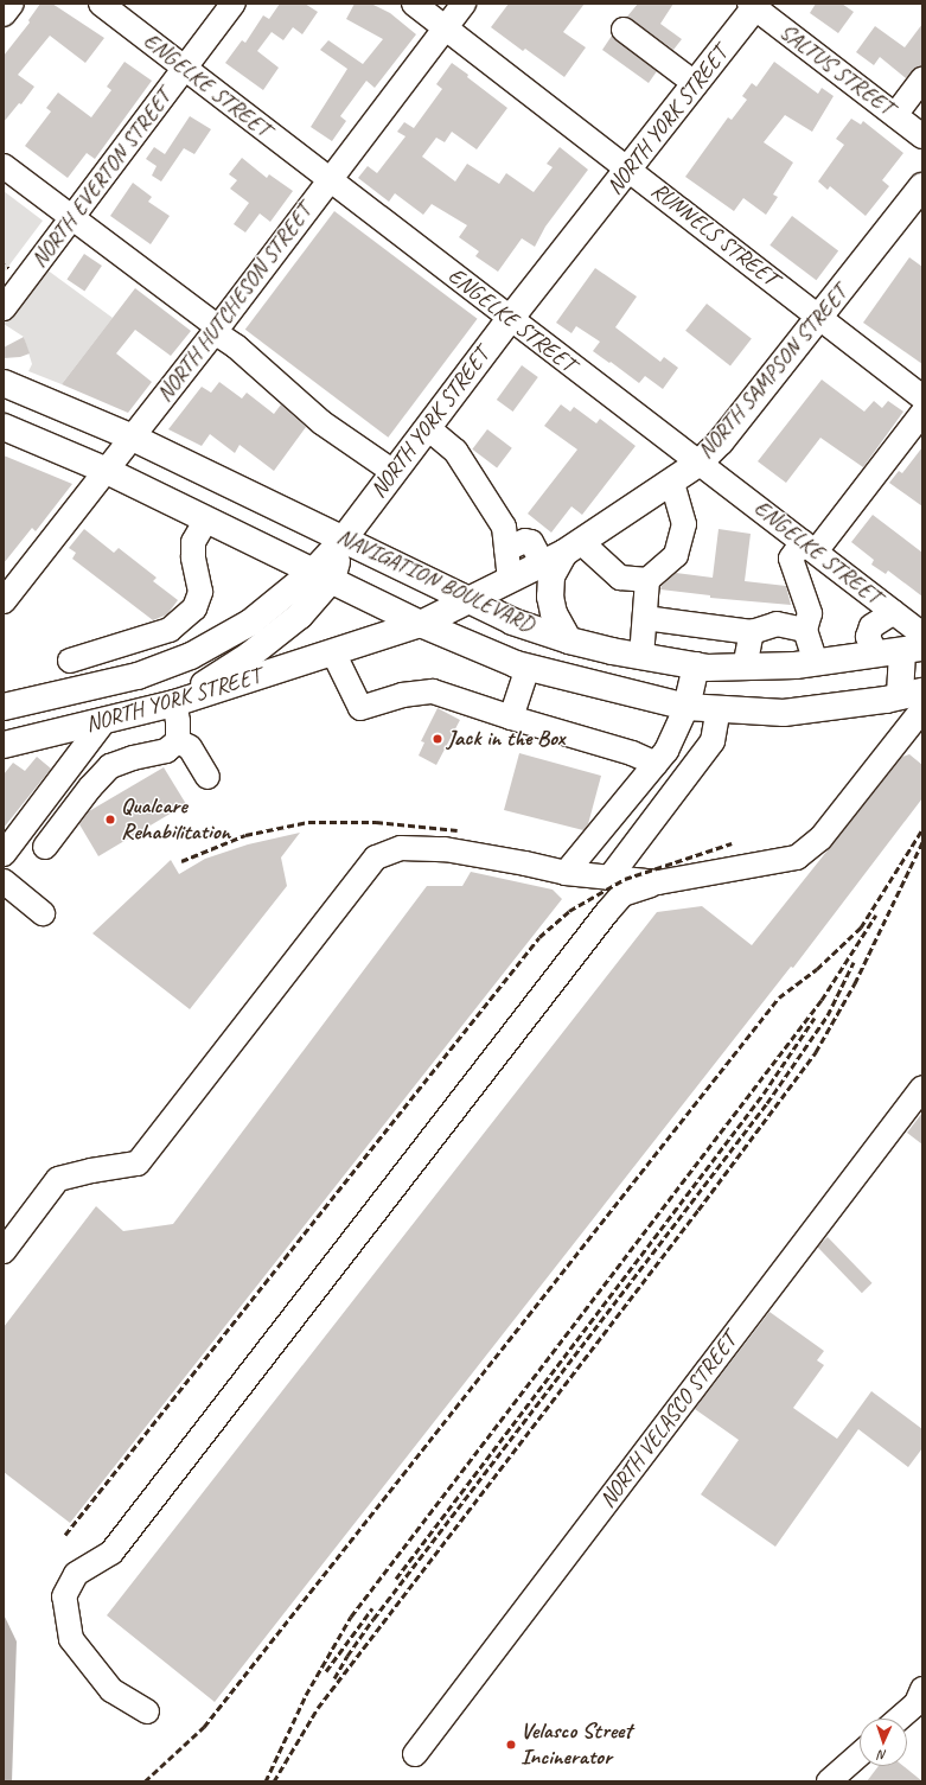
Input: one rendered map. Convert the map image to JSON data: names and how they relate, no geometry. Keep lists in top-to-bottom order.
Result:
{
  "streets": {
    "main road": ["NORTH YORK STREET", "NORTH SAMPSON STREET", "NAVIGATION BOULEVARD"],
    "street": [
      "SALTUS STREET",
      "ENGELKE STREET",
      "NORTH EVERTON STREET",
      "RUNNELS STREET",
      "NORTH HUTCHESON STREET",
      "NORTH VELASCO STREET"
    ]
  },
  "crossings": [
    ["SALTUS STREET", "NORTH YORK STREET"],
    ["ENGELKE STREET", "NORTH YORK STREET"],
    ["ENGELKE STREET", "NORTH EVERTON STREET"],
    ["ENGELKE STREET", "NORTH HUTCHESON STREET"],
    ["ENGELKE STREET", "NORTH SAMPSON STREET"],
    ["NORTH YORK STREET", "RUNNELS STREET"],
    ["NORTH YORK STREET", "NORTH SAMPSON STREET"],
    ["NORTH YORK STREET", "NAVIGATION BOULEVARD"],
    ["RUNNELS STREET", "NORTH HUTCHESON STREET"],
    ["RUNNELS STREET", "NORTH SAMPSON STREET"],
    ["NORTH HUTCHESON STREET", "NAVIGATION BOULEVARD"],
    ["NORTH SAMPSON STREET", "NAVIGATION BOULEVARD"]
  ],
  "places": ["Jack in the Box", "Qualcare Rehabilitation", "Velasco Street Incinerator"],
  "north": "bottom"
}
